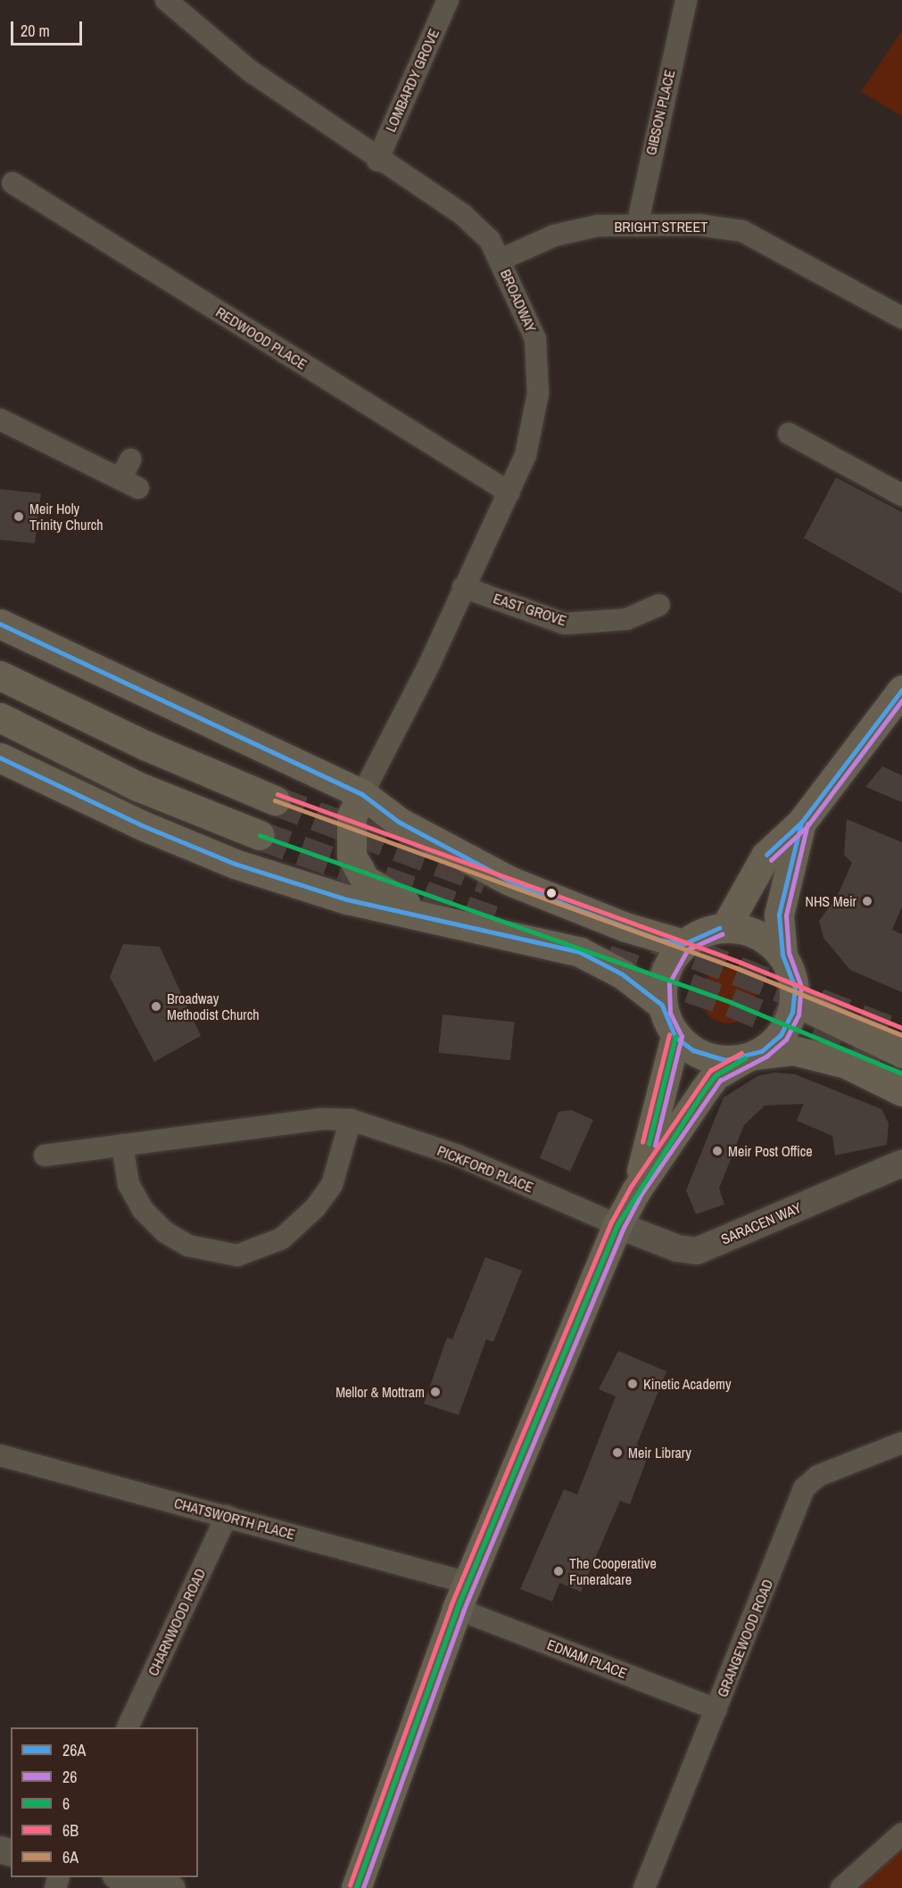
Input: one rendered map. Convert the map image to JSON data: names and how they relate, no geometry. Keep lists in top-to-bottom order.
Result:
{
  "streets": {
    "street": [
      "LOMBARDY GROVE",
      "GIBSON PLACE",
      "BRIGHT STREET",
      "BROADWAY",
      "REDWOOD PLACE",
      "EAST GROVE",
      "PICKFORD PLACE",
      "SARACEN WAY",
      "CHATSWORTH PLACE",
      "CHARNWOOD ROAD",
      "GRANGEWOOD ROAD",
      "EDNAM PLACE"
    ]
  },
  "crossings": [
    ["LOMBARDY GROVE", "BROADWAY"],
    ["GIBSON PLACE", "BRIGHT STREET"],
    ["BRIGHT STREET", "BROADWAY"],
    ["BROADWAY", "REDWOOD PLACE"],
    ["BROADWAY", "EAST GROVE"],
    ["PICKFORD PLACE", "SARACEN WAY"],
    ["CHATSWORTH PLACE", "CHARNWOOD ROAD"],
    ["CHATSWORTH PLACE", "EDNAM PLACE"],
    ["GRANGEWOOD ROAD", "EDNAM PLACE"]
  ],
  "places": [
    "Meir Holy Trinity Church",
    "NHS Meir",
    "Broadway Methodist Church",
    "Meir Post Office",
    "Kinetic Academy",
    "Mellor & Mottram",
    "Meir Library",
    "The Cooperative Funeralcare"
  ],
  "lines": [
    "transit line 26A",
    "transit line 26",
    "transit line 6B",
    "transit line 6A",
    "transit line 6"
  ],
  "legend": [
    "26A",
    "26",
    "6",
    "6B",
    "6A"
  ],
  "scale_bar": "20 m"
}
